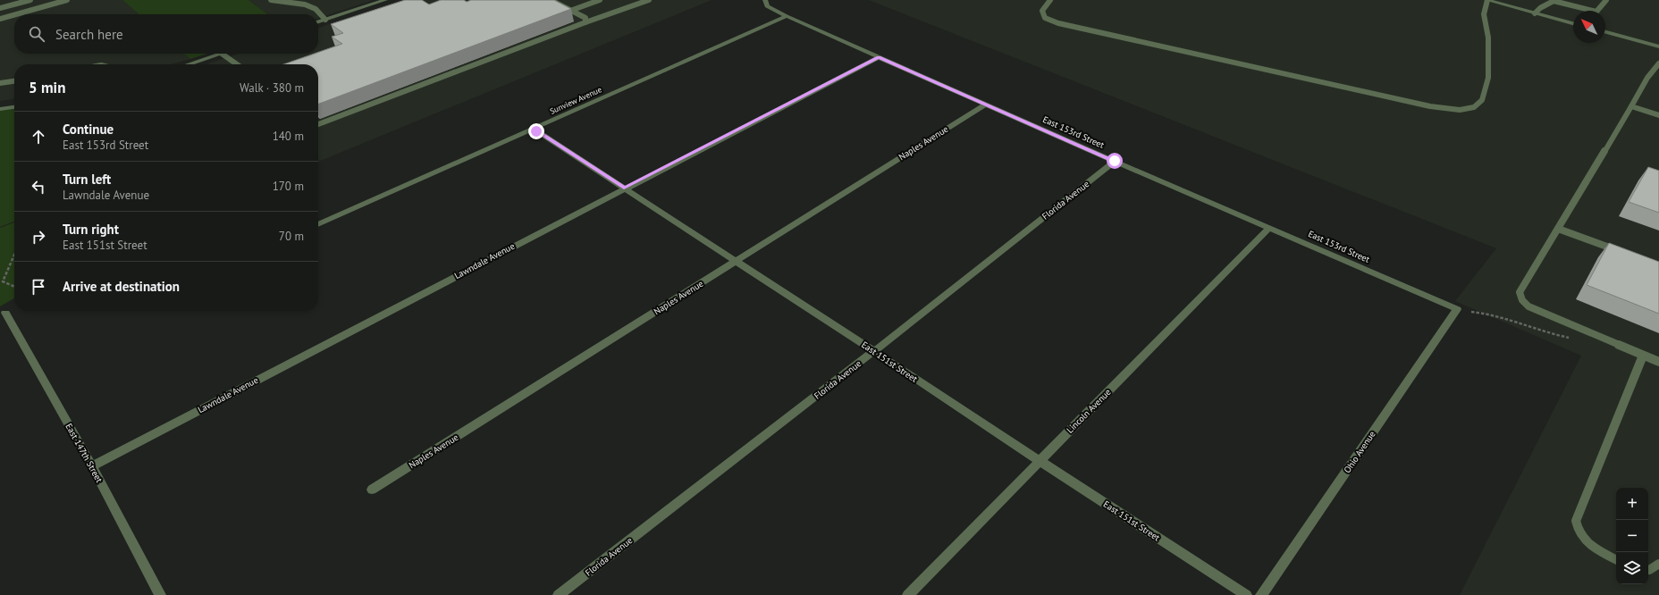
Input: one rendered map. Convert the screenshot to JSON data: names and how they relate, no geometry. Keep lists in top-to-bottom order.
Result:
{
  "streets": {
    "street": [
      "Sunview Avenue",
      "East 153rd Street",
      "Naples Avenue",
      "Florida Avenue",
      "Lawndale Avenue",
      "East 151st Street",
      "Lincoln Avenue",
      "Ohio Avenue",
      "East 147th Street"
    ]
  },
  "crossings": [
    ["Sunview Avenue", "East 153rd Street"],
    ["Sunview Avenue", "East 151st Street"],
    ["East 153rd Street", "Naples Avenue"],
    ["East 153rd Street", "Florida Avenue"],
    ["East 153rd Street", "Lawndale Avenue"],
    ["East 153rd Street", "Lincoln Avenue"],
    ["East 153rd Street", "Ohio Avenue"],
    ["Naples Avenue", "East 151st Street"],
    ["Florida Avenue", "East 151st Street"],
    ["Lawndale Avenue", "East 151st Street"],
    ["Lawndale Avenue", "East 147th Street"],
    ["East 151st Street", "Lincoln Avenue"]
  ],
  "north": "top left",
  "page": {
    "search": "Search here",
    "heading": ["5 min", "Walk · 380 m"],
    "list": [
      ["Continue", "East 153rd Street", "140 m"],
      ["Turn left", "Lawndale Avenue", "170 m"],
      ["Turn right", "East 151st Street", "70 m"],
      "Arrive at destination"
    ],
    "map_buttons": ["+", "−"]
  }
}
